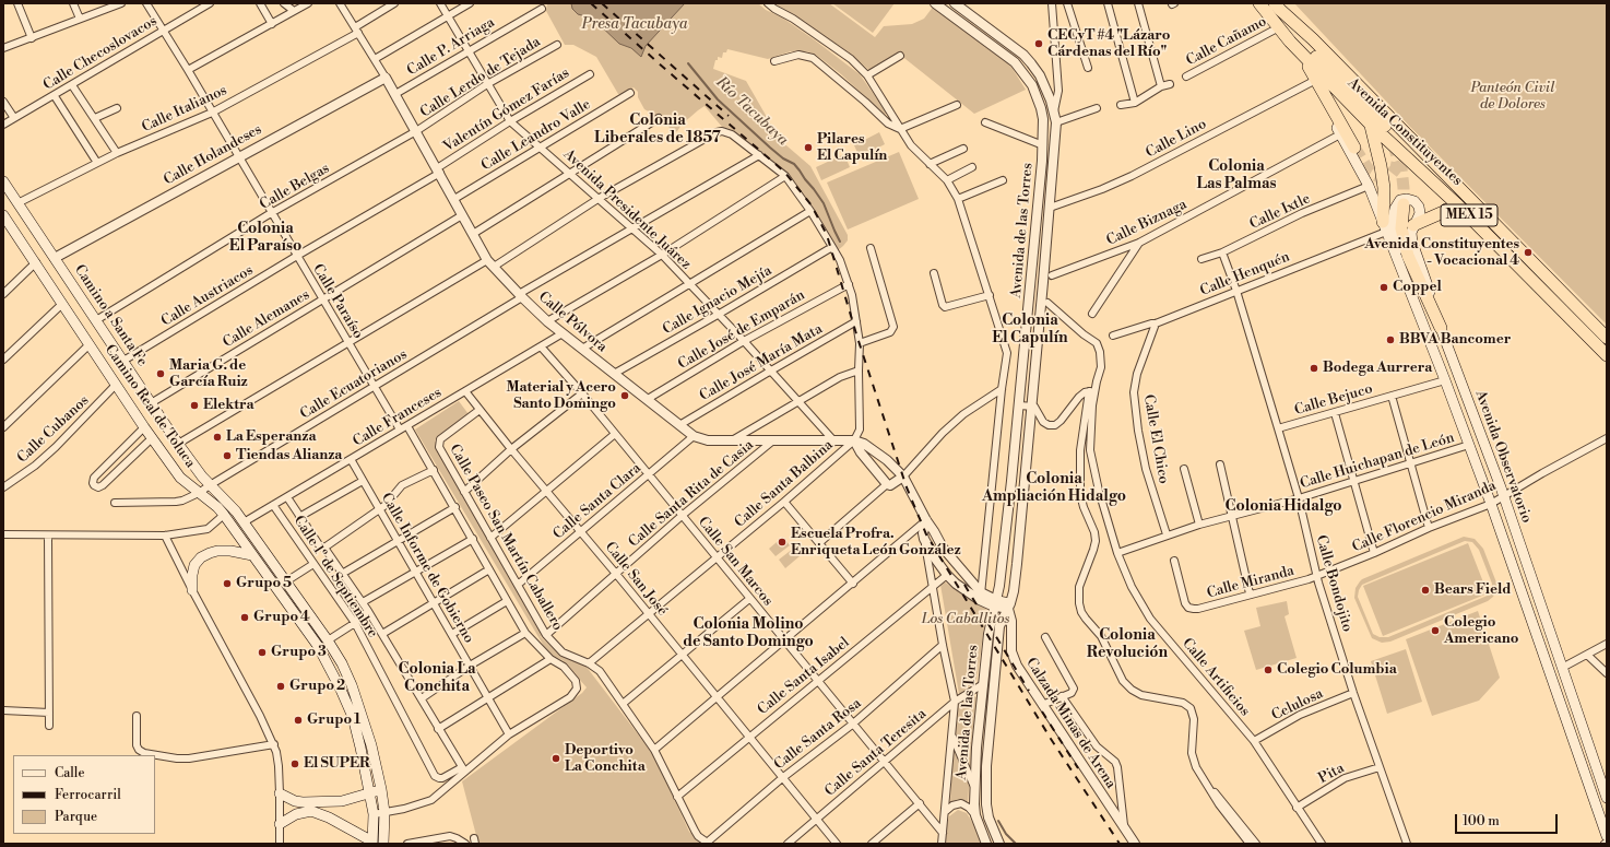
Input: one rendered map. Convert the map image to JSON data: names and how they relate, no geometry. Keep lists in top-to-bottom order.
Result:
{
  "streets": {
    "highway": ["Avenida Constituyentes", "MEX 15"],
    "main road": ["Camino a Santa Fe", "Camino Real de Toluca", "Avenida Observatorio"],
    "street": [
      "Calle Cañamo",
      "Calle P. Arriaga",
      "Calle Checoslovacos",
      "Calle Lerdo de Tejada",
      "Calle Italianos",
      "Valentín Gómez Farías",
      "Calle Leandro Valle",
      "Calle Lino",
      "Calle Holandeses",
      "Calle Belgas",
      "Avenida Presidente Juárez",
      "Calle Ixtle",
      "Calle Biznaga",
      "Avenida de las Torres",
      "Calle Henquén",
      "Calle Austriacos",
      "Calle Ignacio Mejía",
      "Calle Paraíso",
      "Calle Alemanes",
      "Calle Pólvora",
      "Calle José de Emparán",
      "Calle José María Mata",
      "Calle Ecuatorianos",
      "Calle Bejuco",
      "Calle Franceses",
      "Calle Cubanos",
      "Calle El Chico",
      "Calle Huichapan de León",
      "Calle Santa Balbina",
      "Calle Santa Rita de Casia",
      "Calle Santa Clara",
      "Calle Florencio Miranda",
      "Calle Paseo San Martín Caballero",
      "Calle San Marcos",
      "Calle Informe de Gobierno",
      "Calle 1º de Septiembre",
      "Calle San José",
      "Calle Miranda",
      "Calle Bondojito",
      "Calle Santa Isabel",
      "Calle Artificios",
      "Celulosa",
      "Calzada Minas de Arena",
      "Calle Santa Rosa",
      "Calle Santa Teresita",
      "Pita"
    ]
  },
  "crossings": [
    ["Calle Cañamo", "Avenida Constituyentes"],
    ["Calle P. Arriaga", "Avenida Presidente Juárez"],
    ["Calle P. Arriaga", "Calle Pólvora"],
    ["Calle Checoslovacos", "Calle Paraíso"],
    ["Calle Lerdo de Tejada", "Calle Belgas"],
    ["Calle Lerdo de Tejada", "Avenida Presidente Juárez"],
    ["Calle Lerdo de Tejada", "Calle Pólvora"],
    ["Calle Italianos", "Calle Paraíso"],
    ["Calle Italianos", "Camino a Santa Fe"],
    ["Calle Italianos", "Calle Pólvora"],
    ["Valentín Gómez Farías", "Avenida Presidente Juárez"],
    ["Valentín Gómez Farías", "Calle Austriacos"],
    ["Valentín Gómez Farías", "Calle Pólvora"],
    ["Calle Leandro Valle", "Avenida Presidente Juárez"],
    ["Calle Leandro Valle", "Calle Pólvora"],
    ["Calle Lino", "Avenida de las Torres"],
    ["Calle Lino", "Avenida Observatorio"],
    ["Calle Holandeses", "Calle Paraíso"],
    ["Calle Holandeses", "Camino a Santa Fe"],
    ["Calle Holandeses", "Calle Pólvora"],
    ["Calle Belgas", "Calle Paraíso"],
    ["Calle Belgas", "Camino a Santa Fe"],
    ["Calle Belgas", "Calle Pólvora"],
    ["Avenida Presidente Juárez", "Calle Ignacio Mejía"],
    ["Avenida Presidente Juárez", "Calle Pólvora"],
    ["Avenida Presidente Juárez", "Calle José de Emparán"],
    ["Avenida Presidente Juárez", "Calle José María Mata"],
    ["Avenida Presidente Juárez", "Calle Ecuatorianos"],
    ["Calle Ixtle", "Avenida Observatorio"],
    ["Calle Ixtle", "Calle Bondojito"],
    ["Calle Biznaga", "Avenida Observatorio"],
    ["Avenida de las Torres", "Calzada Minas de Arena"],
    ["Avenida de las Torres", "Calle Santa Teresita"],
    ["Calle Henquén", "Calle El Chico"],
    ["Calle Henquén", "Avenida Observatorio"],
    ["Calle Henquén", "Calle Bondojito"],
    ["Calle Austriacos", "Calle Paraíso"],
    ["Calle Austriacos", "Camino a Santa Fe"],
    ["Calle Austriacos", "Calle Pólvora"],
    ["Calle Ignacio Mejía", "Calle Pólvora"],
    ["Calle Paraíso", "Calle Alemanes"],
    ["Calle Paraíso", "Calle Ecuatorianos"],
    ["Calle Paraíso", "Calle Franceses"],
    ["Camino a Santa Fe", "Calle Alemanes"],
    ["Camino a Santa Fe", "Calle Ecuatorianos"],
    ["Calle Alemanes", "Calle Pólvora"],
    ["Calle Pólvora", "Calle José de Emparán"],
    ["Calle Pólvora", "Calle José María Mata"],
    ["Calle Pólvora", "Calle Ecuatorianos"],
    ["Calle Pólvora", "Calle Franceses"],
    ["Calle Pólvora", "Calle Santa Balbina"],
    ["Calle Pólvora", "Calle Santa Rita de Casia"],
    ["Calle Pólvora", "Calle Santa Clara"],
    ["Calle Ecuatorianos", "Camino Real de Toluca"],
    ["Calle Bejuco", "Avenida Observatorio"],
    ["Calle Bejuco", "Calle Bondojito"],
    ["Camino Real de Toluca", "Calle Cubanos"],
    ["Calle Franceses", "Calle San Marcos"],
    ["Calle Franceses", "Calle Informe de Gobierno"],
    ["Calle Franceses", "Calle 1º de Septiembre"],
    ["Calle Franceses", "Calle San José"],
    ["Calle El Chico", "Calle Huichapan de León"],
    ["Avenida Observatorio", "Calle Huichapan de León"],
    ["Avenida Observatorio", "Calle Florencio Miranda"],
    ["Calle Huichapan de León", "Calle Bondojito"],
    ["Calle Huichapan de León", "Calle Artificios"],
    ["Calle Santa Balbina", "Calle Paseo San Martín Caballero"],
    ["Calle Santa Balbina", "Calle San Marcos"],
    ["Calle Santa Balbina", "Calle San José"],
    ["Calle Santa Rita de Casia", "Calle Paseo San Martín Caballero"],
    ["Calle Santa Rita de Casia", "Calle San Marcos"],
    ["Calle Santa Rita de Casia", "Calle San José"],
    ["Calle Santa Clara", "Calle Paseo San Martín Caballero"],
    ["Calle Santa Clara", "Calle San Marcos"],
    ["Calle Santa Clara", "Calle San José"],
    ["Calle Florencio Miranda", "Calle Miranda"],
    ["Calle Florencio Miranda", "Calle Bondojito"],
    ["Calle Paseo San Martín Caballero", "Calle San José"],
    ["Calle Paseo San Martín Caballero", "Calle Santa Isabel"],
    ["Calle Paseo San Martín Caballero", "Calle Santa Rosa"],
    ["Calle San Marcos", "Calle Santa Isabel"],
    ["Calle San Marcos", "Calle Santa Rosa"],
    ["Calle San Marcos", "Calle Santa Teresita"],
    ["Calle San José", "Calle Santa Isabel"],
    ["Calle San José", "Calle Santa Rosa"],
    ["Calle San José", "Calle Santa Teresita"],
    ["Calle Miranda", "Calle Bondojito"],
    ["Calle Bondojito", "Celulosa"],
    ["Calle Bondojito", "Pita"],
    ["Calle Artificios", "Celulosa"],
    ["Calle Artificios", "Pita"]
  ],
  "districts": [
    "Colonia Liberales de 1857",
    "Colonia Las Palmas",
    "Colonia El Paraíso",
    "Colonia El Capulín",
    "Colonia Ampliación Hidalgo",
    "Colonia Hidalgo",
    "Colonia Molino de Santo Domingo",
    "Colonia Revolución",
    "Colonia La Conchita"
  ],
  "water": ["Presa Tacubaya", "Río Tacubaya"],
  "parks": ["Panteón Civil de Dolores", "Los Caballitos"],
  "places": [
    "CECyT #4 \"Lázaro Cárdenas del Río\"",
    "Pilares El Capulín",
    "Avenida Constituyentes - Vocacional 4",
    "Coppel",
    "BBVA Bancomer",
    "Bodega Aurrera",
    "Maria G. de García Ruiz",
    "Material y Acero Santo Domingo",
    "Elektra",
    "La Esperanza",
    "Tiendas Alianza",
    "Escuela Profra. Enriqueta León González",
    "Grupo 5",
    "Bears Field",
    "Grupo 4",
    "Colegio Americano",
    "Grupo 3",
    "Colegio Columbia",
    "Grupo 2",
    "Grupo 1",
    "Deportivo La Conchita",
    "El SUPER"
  ],
  "legend": ["Calle", "Ferrocarril", "Parque"],
  "scale_bar": "100 m"
}
